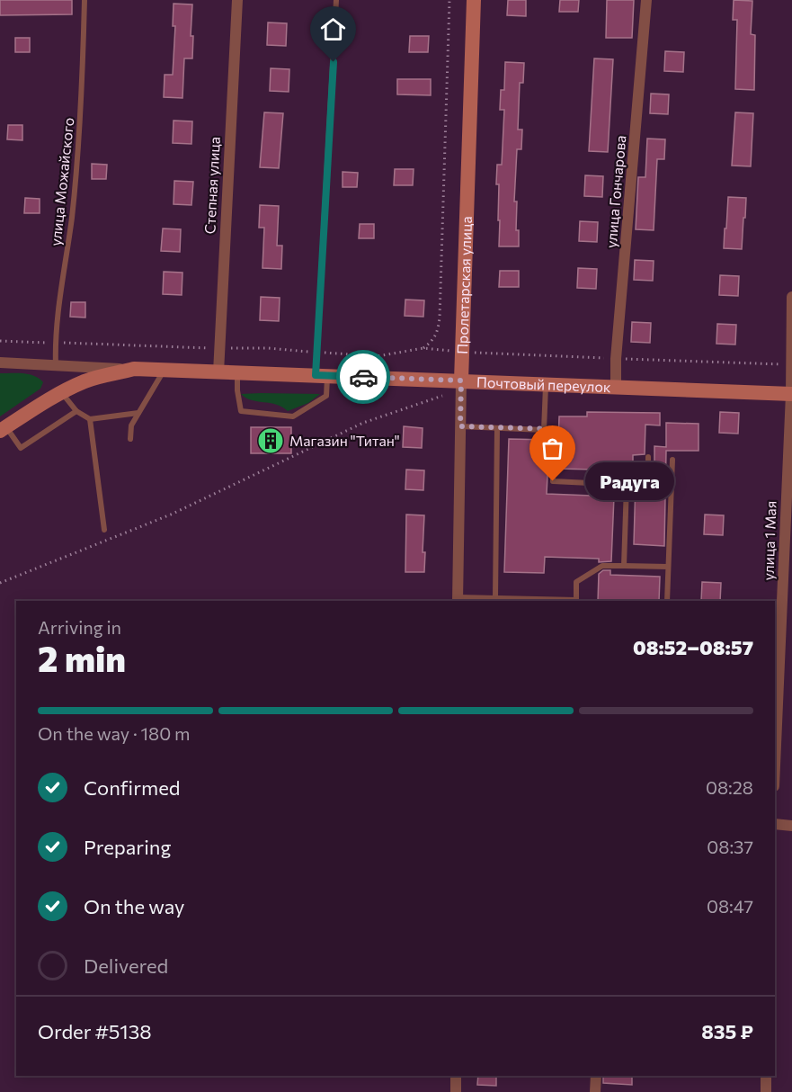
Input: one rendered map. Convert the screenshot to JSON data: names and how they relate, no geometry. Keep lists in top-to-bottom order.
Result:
{
  "streets": {
    "main road": ["Пролетарская улица", "Почтовый переулок"],
    "street": ["Степная улица", "улица Гончарова", "улица 1 Мая"],
    "lane": ["улица Можайского"]
  },
  "crossings": [
    ["Степная улица", "Почтовый переулок"],
    ["улица Гончарова", "Почтовый переулок"],
    ["Пролетарская улица", "Почтовый переулок"],
    ["Почтовый переулок", "улица 1 Мая"]
  ],
  "places": {
    "building": ["Магазин \"Титан\""],
    "other": ["Радуга"]
  },
  "page": {
    "bubble": "Радуга",
    "heading": ["2 min", "Arriving in", "08:52–08:57"],
    "panel": ["Order #5138", "835 ₽"],
    "bar": "On the way · 180 m",
    "list": [
      ["Confirmed", "08:28"],
      ["Preparing", "08:37"],
      ["On the way", "08:47"],
      "Delivered"
    ]
  }
}
